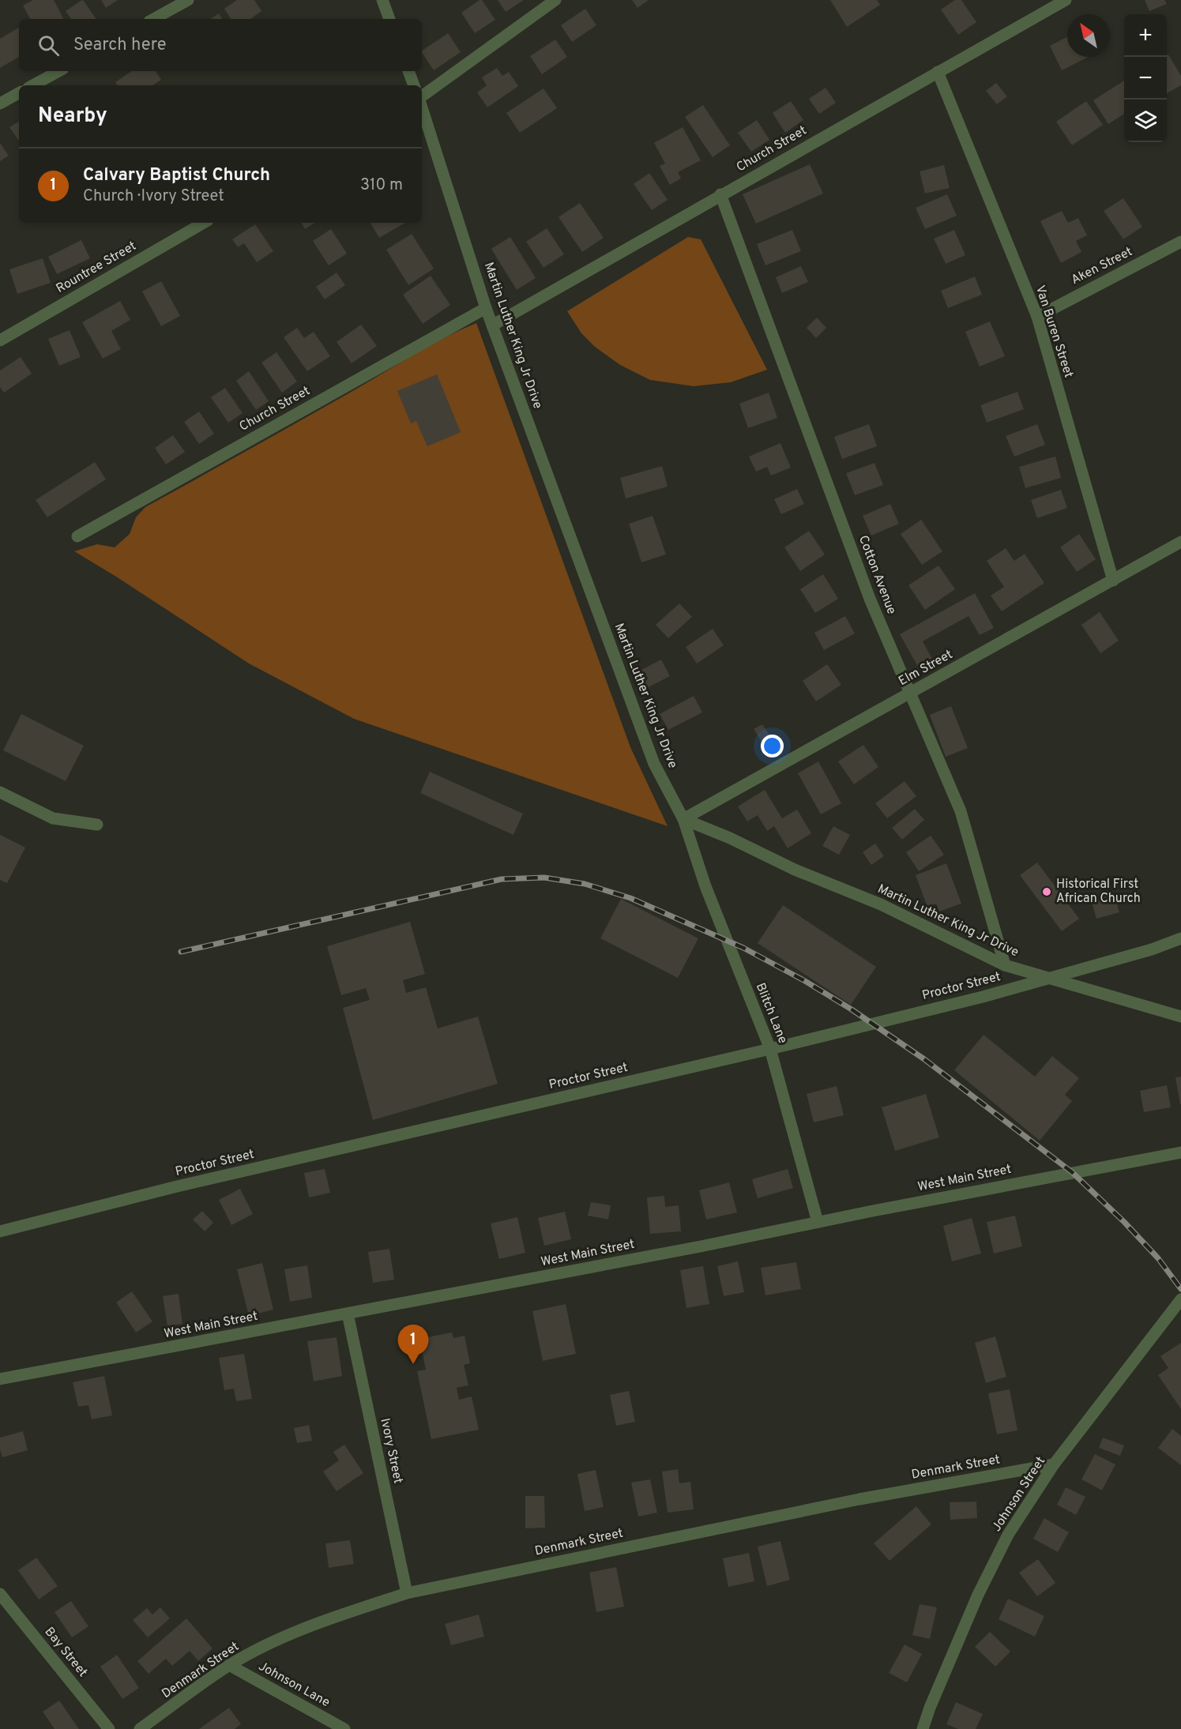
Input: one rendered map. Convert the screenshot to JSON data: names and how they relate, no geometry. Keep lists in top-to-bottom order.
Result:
{
  "streets": {
    "street": [
      "Church Street",
      "Aken Street",
      "Rountree Street",
      "Van Buren Street",
      "Martin Luther King Jr Drive",
      "Cotton Avenue",
      "Elm Street",
      "Proctor Street",
      "Blitch Lane",
      "West Main Street",
      "Ivory Street",
      "Denmark Street",
      "Johnson Street",
      "Bay Street",
      "Johnson Lane"
    ]
  },
  "crossings": [
    ["Church Street", "Van Buren Street"],
    ["Church Street", "Martin Luther King Jr Drive"],
    ["Church Street", "Cotton Avenue"],
    ["Aken Street", "Van Buren Street"],
    ["Van Buren Street", "Elm Street"],
    ["Martin Luther King Jr Drive", "Cotton Avenue"],
    ["Martin Luther King Jr Drive", "Elm Street"],
    ["Martin Luther King Jr Drive", "Proctor Street"],
    ["Martin Luther King Jr Drive", "Blitch Lane"],
    ["Cotton Avenue", "Elm Street"],
    ["Elm Street", "Blitch Lane"],
    ["Proctor Street", "Blitch Lane"],
    ["Blitch Lane", "West Main Street"],
    ["West Main Street", "Ivory Street"],
    ["Ivory Street", "Denmark Street"],
    ["Denmark Street", "Johnson Street"],
    ["Denmark Street", "Johnson Lane"]
  ],
  "places": ["Historical First African Church"],
  "north": "top left",
  "page": {
    "map_buttons": ["+", "−"],
    "search": "Search here",
    "heading": "Nearby",
    "list": [
      {
        "mark": "1",
        "name": "Calvary Baptist Church",
        "note": "Church · Ivory Street",
        "value": "310 m"
      }
    ],
    "pins": "1"
  }
}
